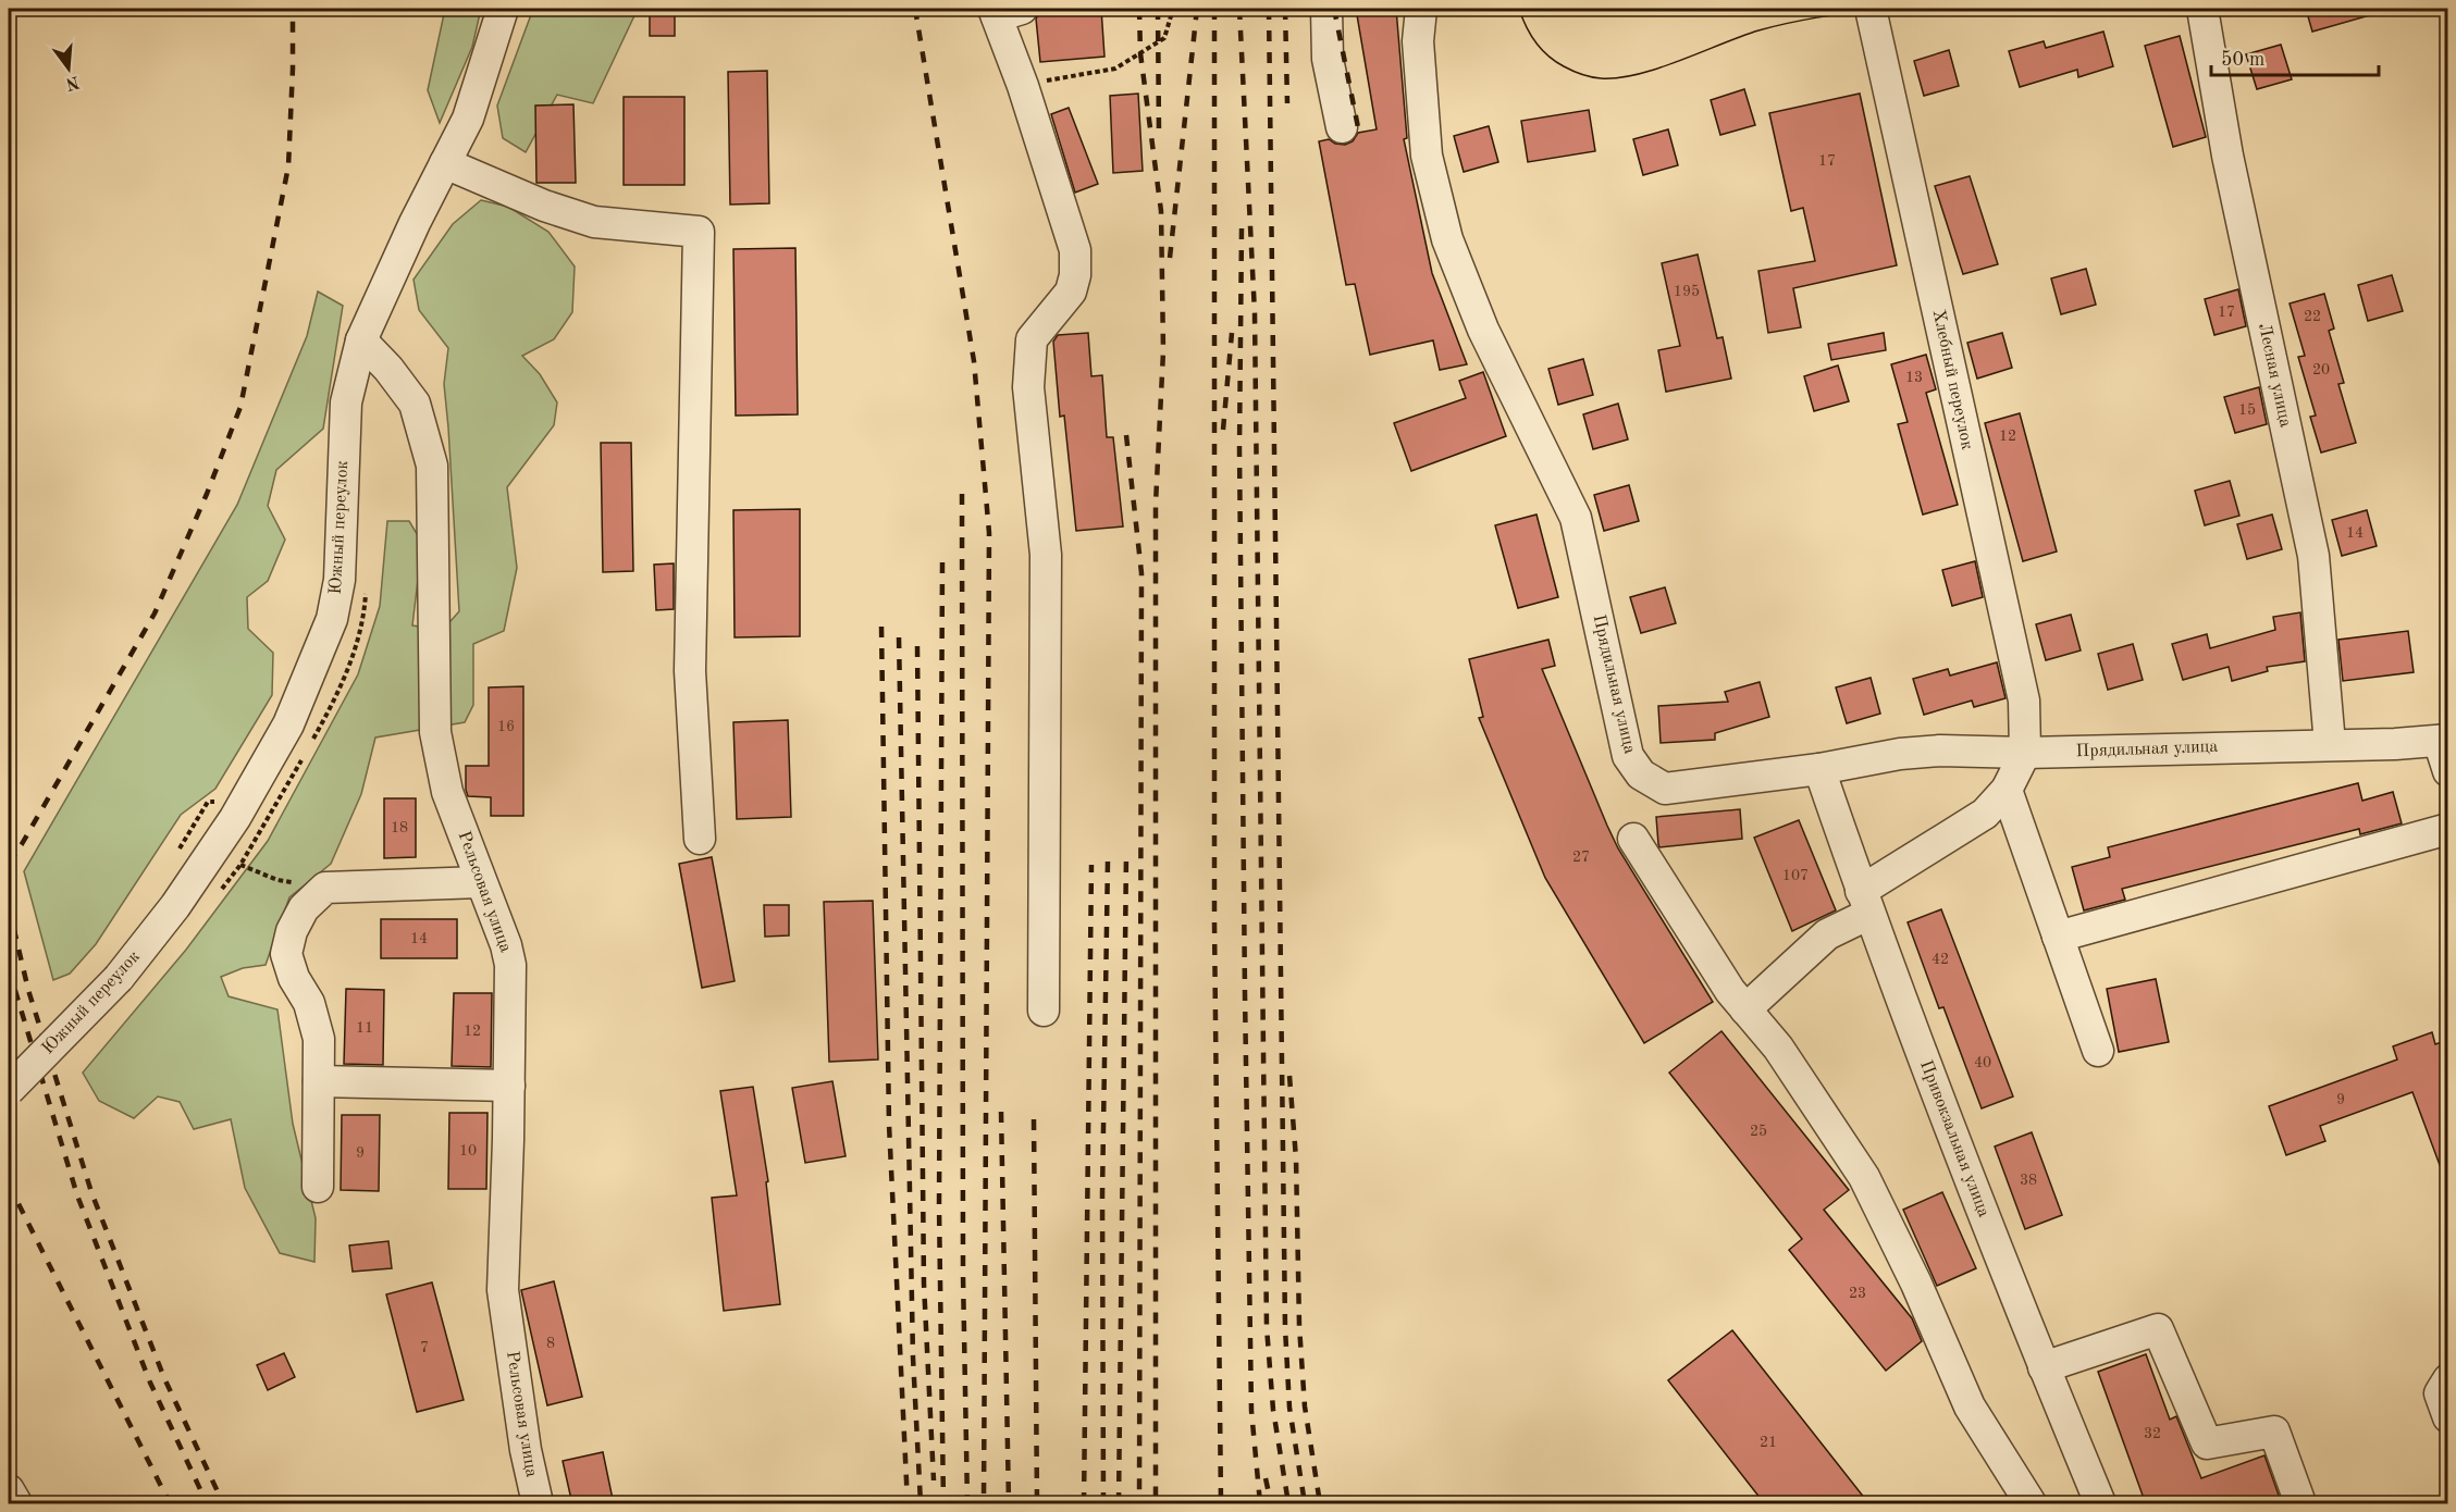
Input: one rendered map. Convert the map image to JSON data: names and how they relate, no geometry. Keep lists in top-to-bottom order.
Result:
{
  "streets": {
    "street": [
      "Лесная улица",
      "Хлебный переулок",
      "Южный переулок",
      "Прядильная улица",
      "Рельсовая улица",
      "Привокзальная улица"
    ]
  },
  "crossings": [
    ["Лесная улица", "Прядильная улица"],
    ["Хлебный переулок", "Прядильная улица"],
    ["Южный переулок", "Рельсовая улица"],
    ["Прядильная улица", "Привокзальная улица"]
  ],
  "house_numbers": [
    "17",
    "195",
    "17",
    "22",
    "20",
    "13",
    "15",
    "12",
    "14",
    "16",
    "18",
    "27",
    "107",
    "14",
    "42",
    "11",
    "12",
    "40",
    "9",
    "25",
    "10",
    "9",
    "38",
    "23",
    "8",
    "7",
    "32",
    "21"
  ],
  "scale_bar": "50 m",
  "north": "bottom"
}
